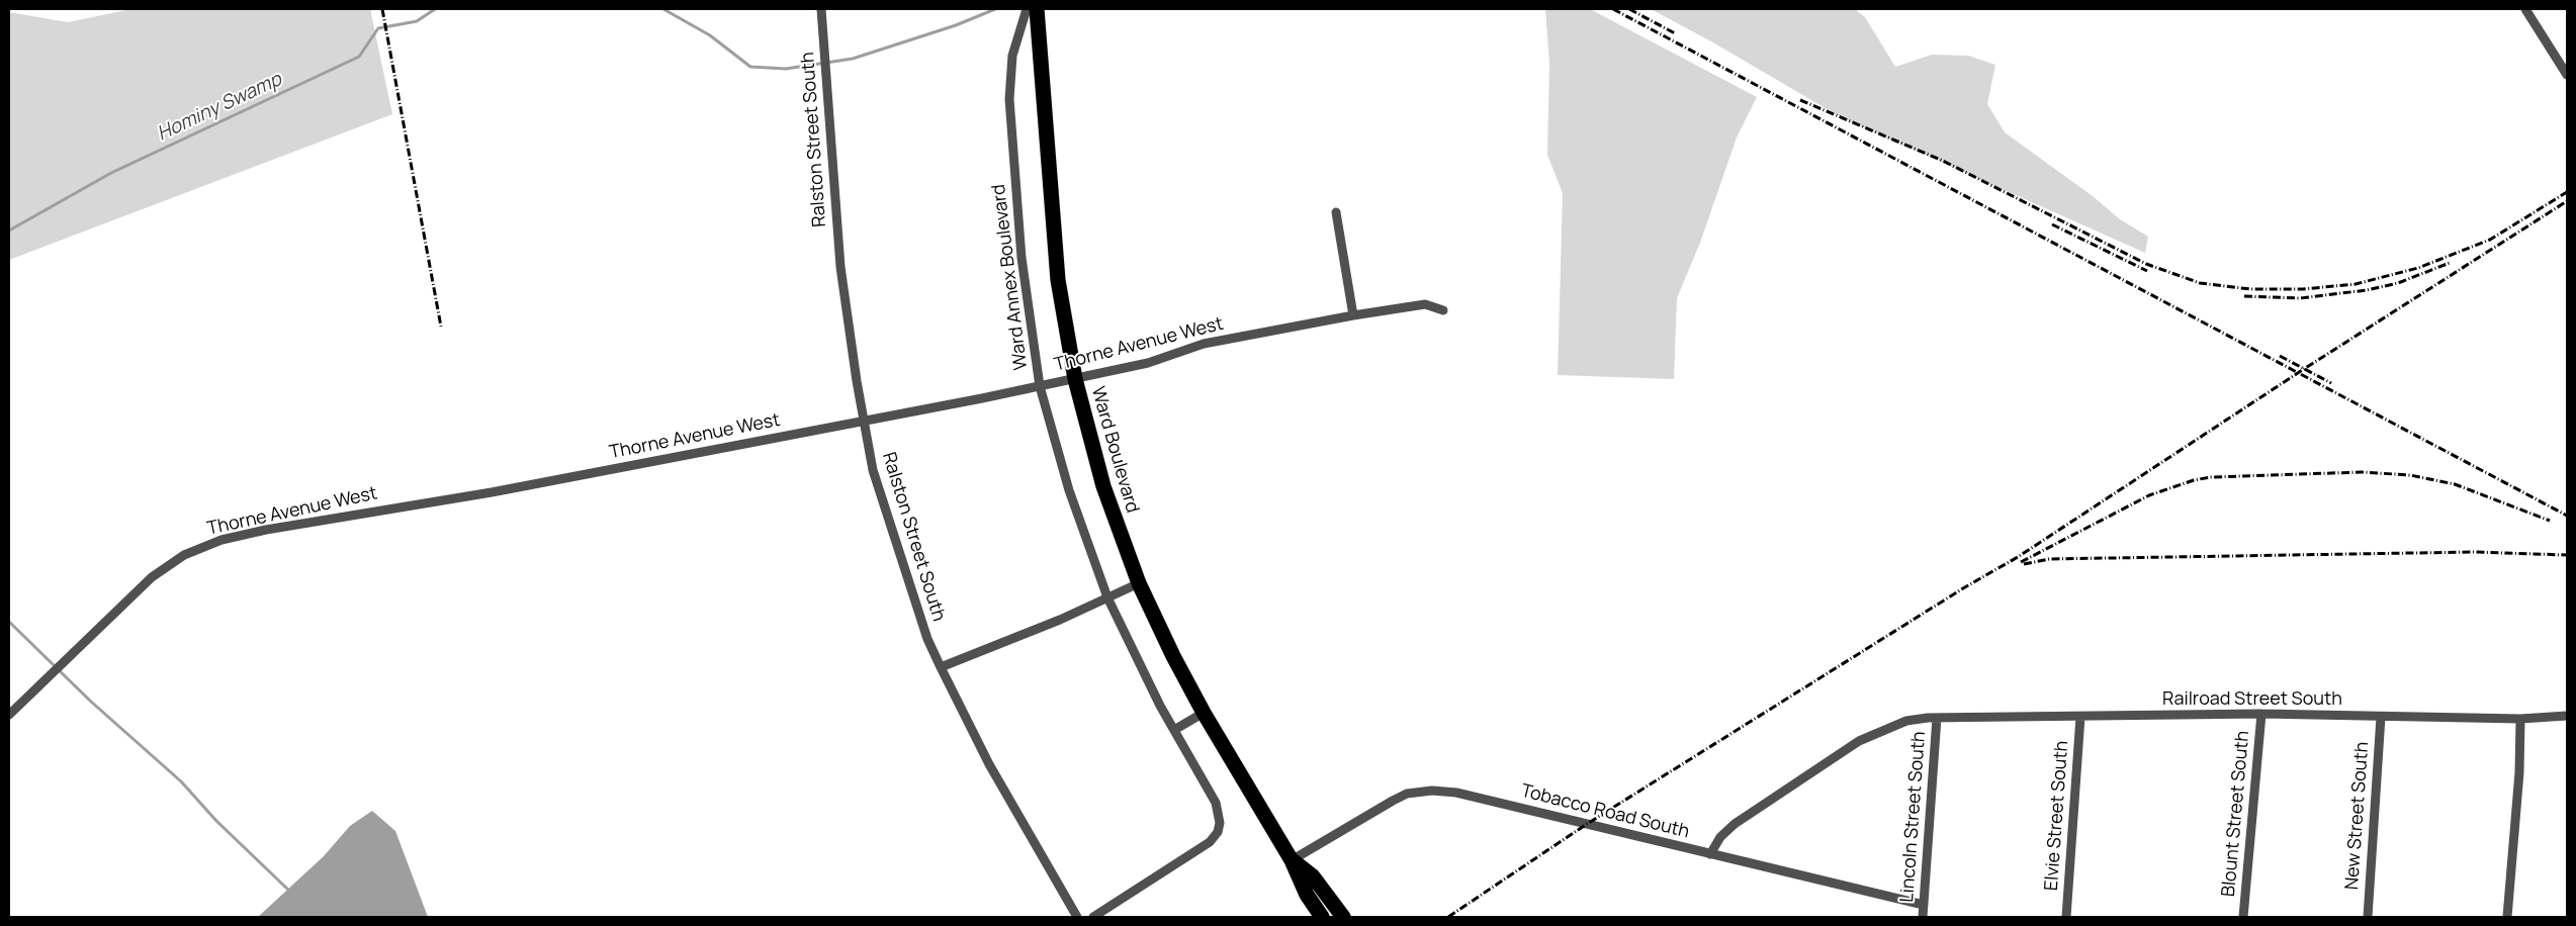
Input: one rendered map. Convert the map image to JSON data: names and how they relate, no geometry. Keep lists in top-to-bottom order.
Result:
{
  "streets": {
    "highway": ["Ward Boulevard"],
    "street": [
      "Ralston Street South",
      "Ward Annex Boulevard",
      "Thorne Avenue West",
      "Railroad Street South",
      "Tobacco Road South",
      "Blount Street South",
      "Elvie Street South",
      "New Street South",
      "Lincoln Street South"
    ]
  },
  "crossings": [
    ["Ralston Street South", "Thorne Avenue West"],
    ["Ward Annex Boulevard", "Thorne Avenue West"],
    ["Thorne Avenue West", "Ward Boulevard"],
    ["Ward Boulevard", "Tobacco Road South"],
    ["Railroad Street South", "Tobacco Road South"],
    ["Railroad Street South", "Blount Street South"],
    ["Railroad Street South", "Elvie Street South"],
    ["Railroad Street South", "New Street South"],
    ["Railroad Street South", "Lincoln Street South"],
    ["Tobacco Road South", "Lincoln Street South"]
  ],
  "water": ["Hominy Swamp"]
}
